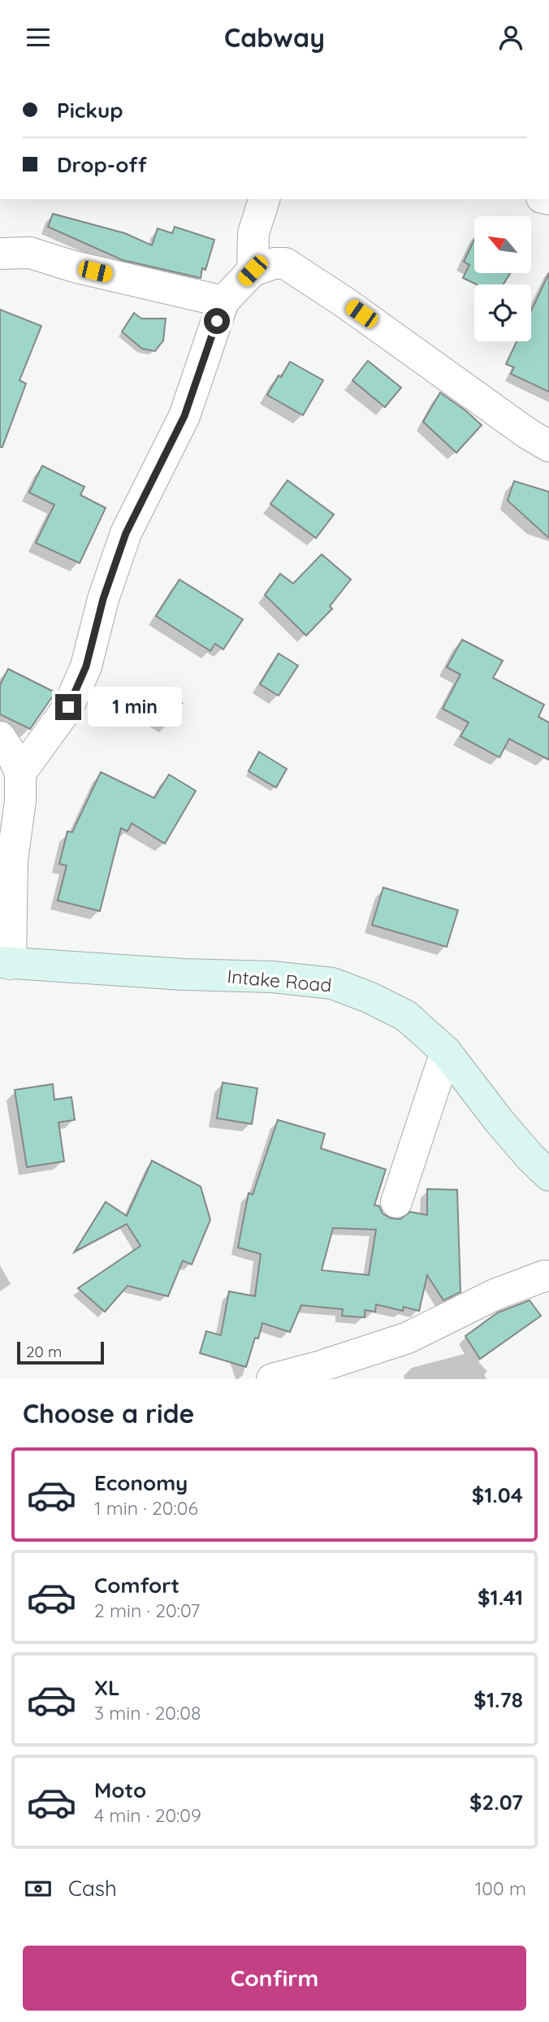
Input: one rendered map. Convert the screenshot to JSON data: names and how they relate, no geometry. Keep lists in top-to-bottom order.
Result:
{
  "streets": {
    "street": ["Intake Road"]
  },
  "scale_bar": "20 m",
  "north": "top left",
  "page": {
    "header": "Cabway",
    "banner": ["Pickup", "Drop-off"],
    "bubble": "1 min",
    "scale": "20 m",
    "heading": "Choose a ride",
    "list": [
      {
        "name": "Economy",
        "note": "1 min · 20:06",
        "value": "$1.04"
      },
      {
        "name": "Comfort",
        "note": "2 min · 20:07",
        "value": "$1.41"
      },
      {
        "name": "XL",
        "note": "3 min · 20:08",
        "value": "$1.78"
      },
      {
        "name": "Moto",
        "note": "4 min · 20:09",
        "value": "$2.07"
      }
    ],
    "pay": ["Cash", "100 m"],
    "buttons": "Confirm"
  }
}
